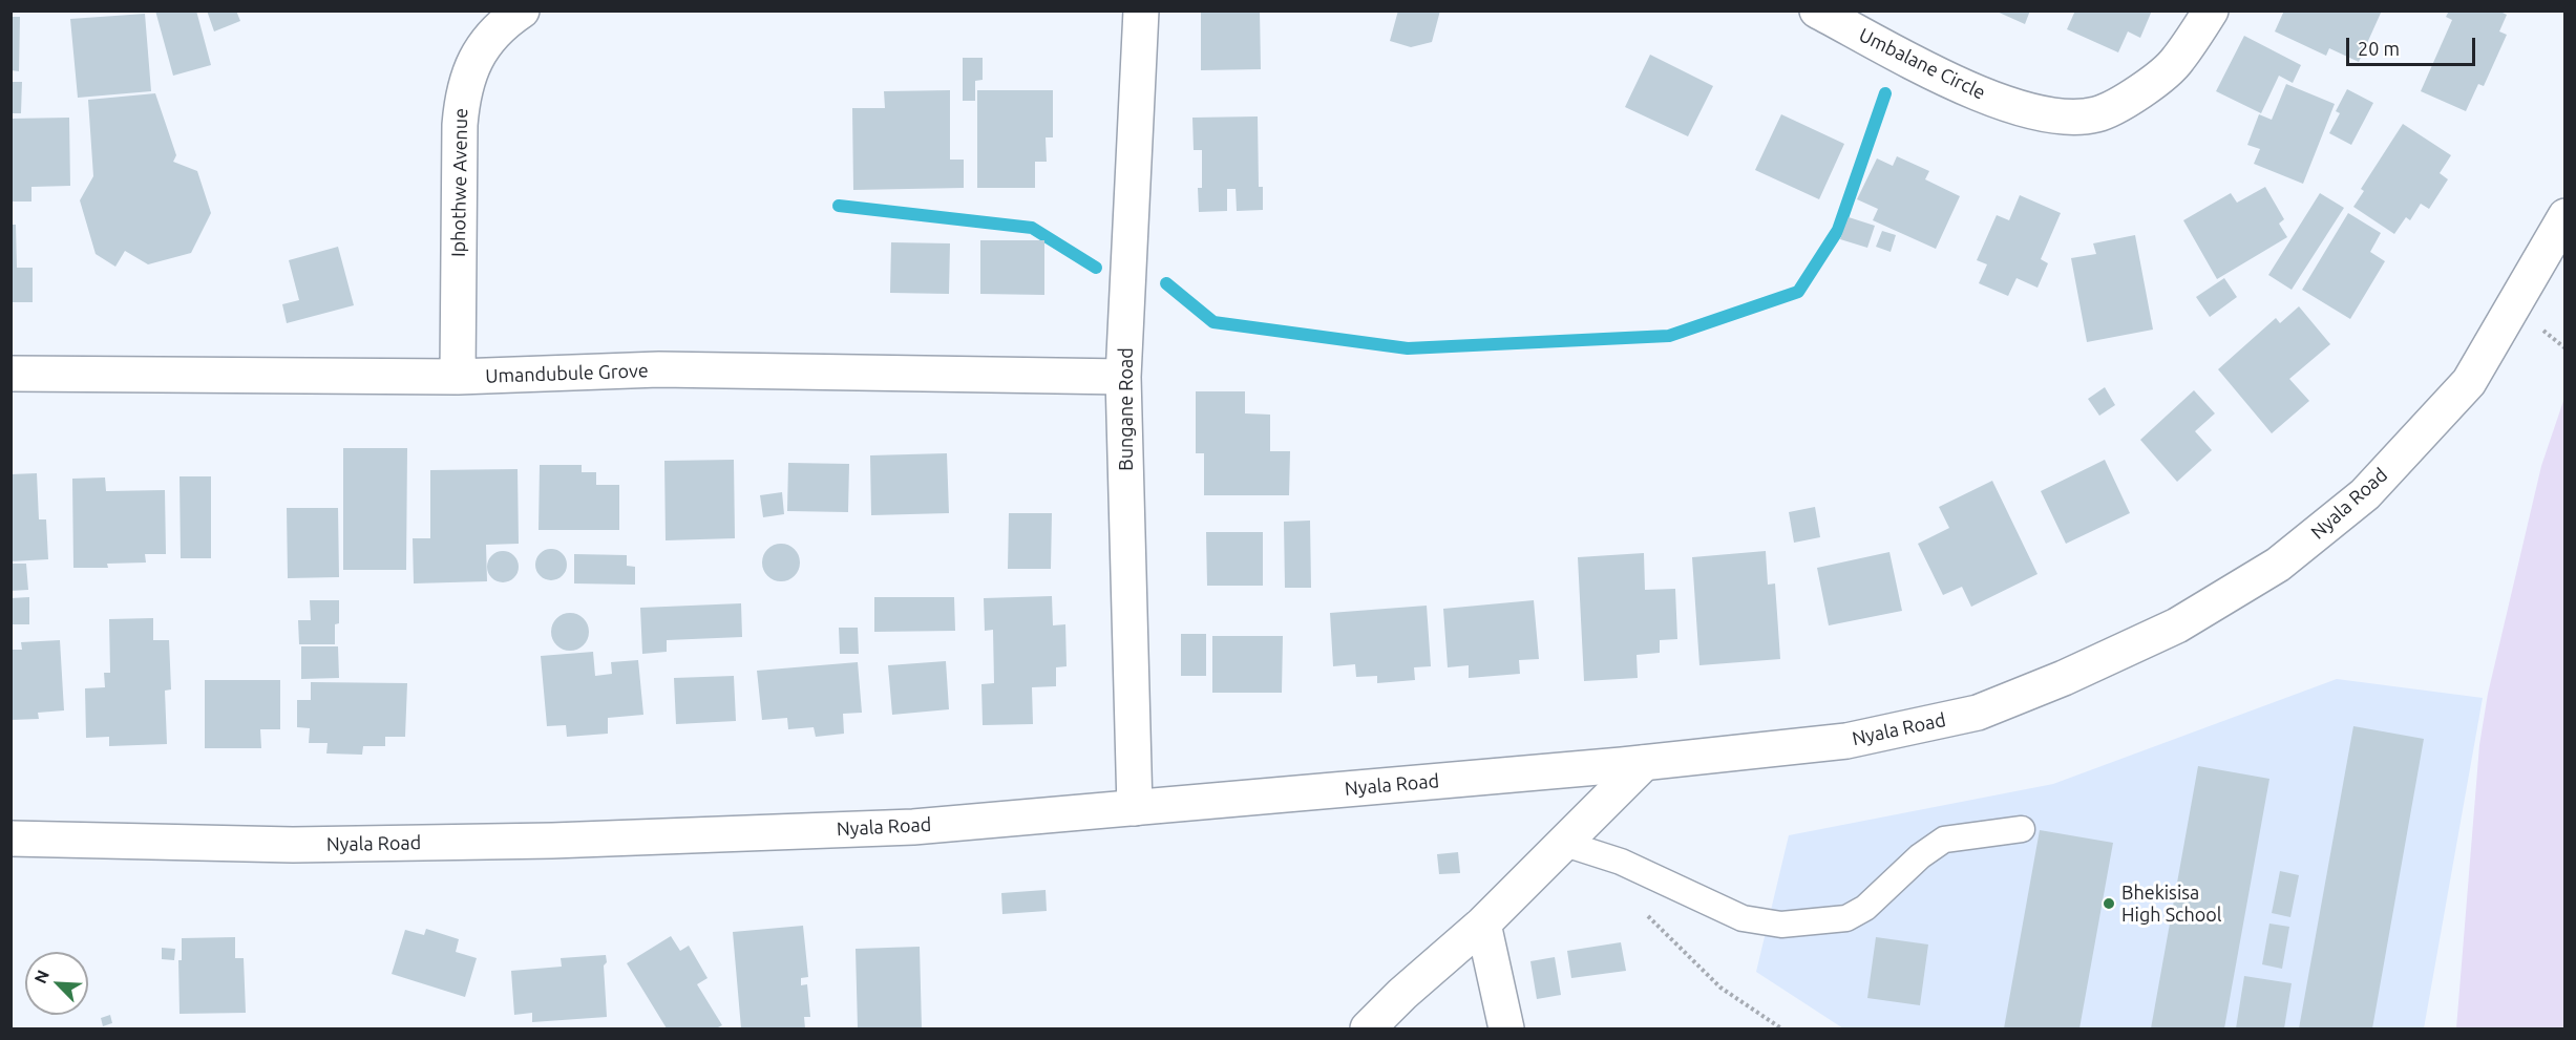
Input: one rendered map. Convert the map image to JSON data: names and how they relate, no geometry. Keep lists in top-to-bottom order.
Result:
{
  "streets": {
    "street": [
      "Umbalane Circle",
      "Iphothwe Avenue",
      "Umandubule Grove",
      "Bungane Road",
      "Nyala Road"
    ]
  },
  "crossings": [
    ["Iphothwe Avenue", "Umandubule Grove"],
    ["Umandubule Grove", "Bungane Road"],
    ["Bungane Road", "Nyala Road"]
  ],
  "places": ["Bhekisisa High School"],
  "scale_bar": "20 m",
  "north": "top left"
}
